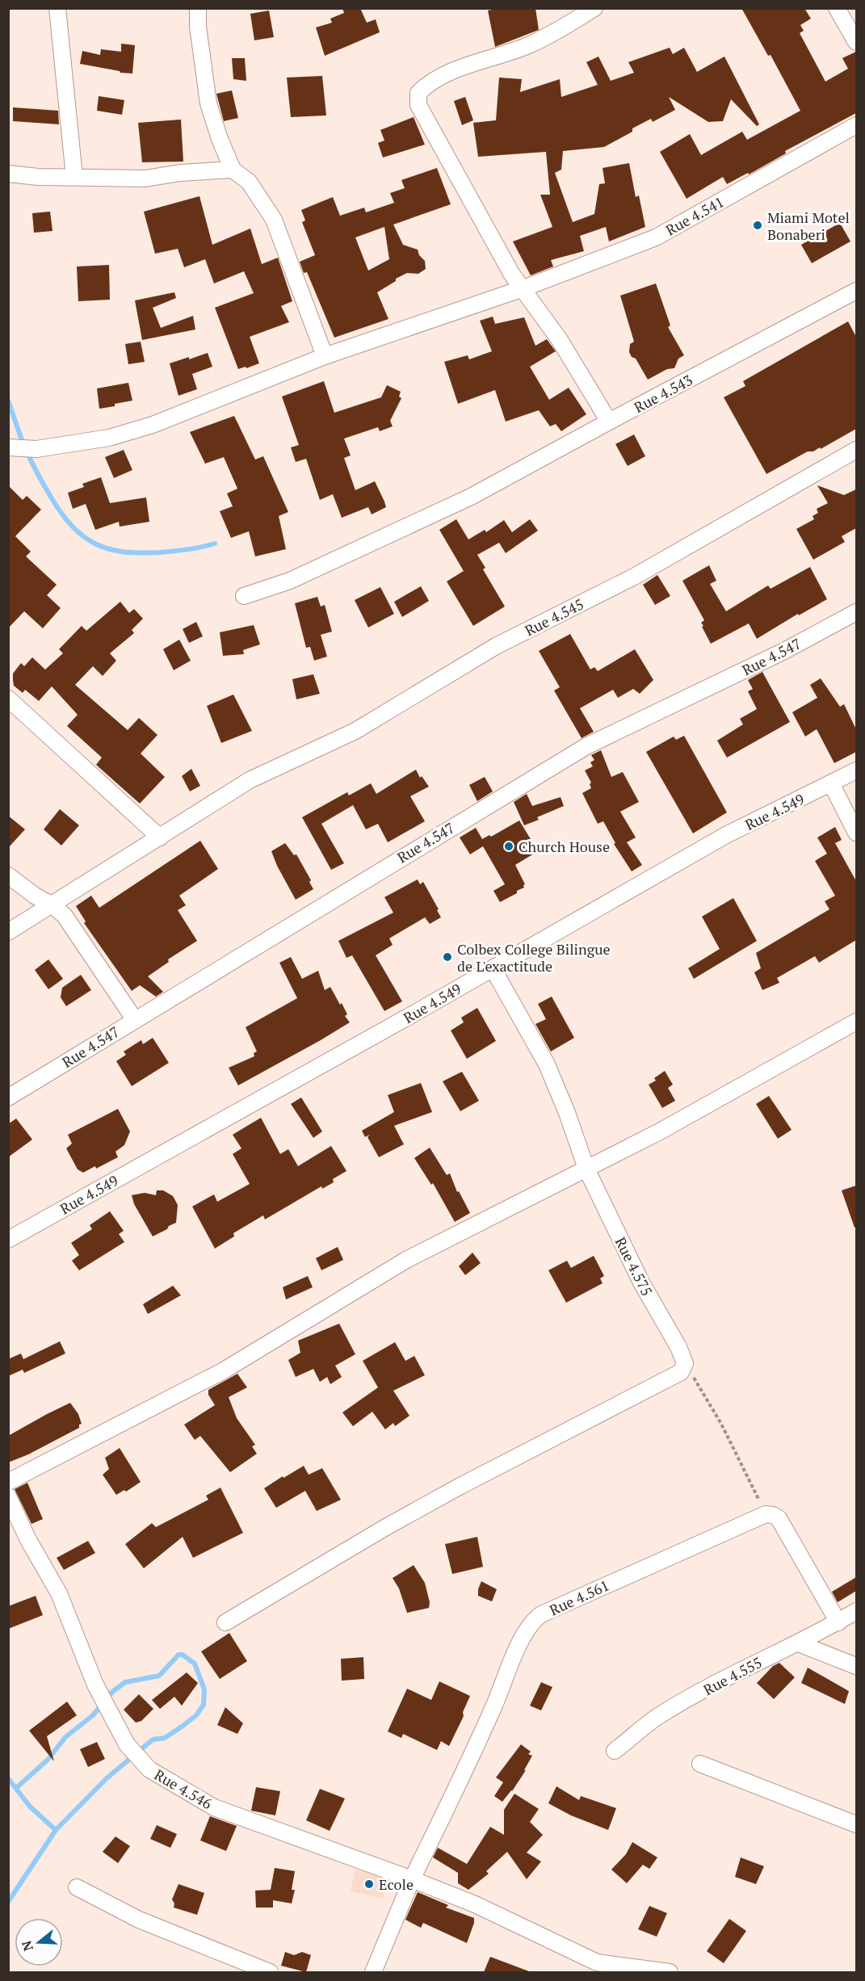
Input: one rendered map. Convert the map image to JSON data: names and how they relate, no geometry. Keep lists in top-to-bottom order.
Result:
{
  "streets": {
    "street": [
      "Rue 4.541",
      "Rue 4.543",
      "Rue 4.545",
      "Rue 4.547",
      "Rue 4.549",
      "Rue 4.575",
      "Rue 4.561",
      "Rue 4.555",
      "Rue 4.546"
    ]
  },
  "crossings": [
    ["Rue 4.549", "Rue 4.575"],
    ["Rue 4.561", "Rue 4.546"]
  ],
  "places": [
    "Miami Motel Bonaberi",
    "Church House",
    "Colbex College Bilingue de L'exactitude",
    "Ecole"
  ],
  "north": "left"
}
